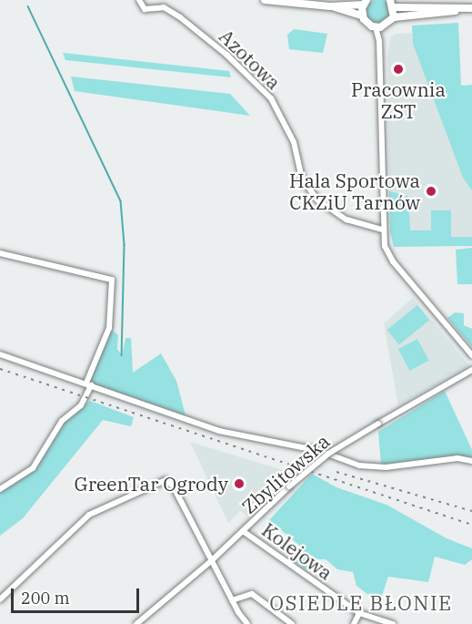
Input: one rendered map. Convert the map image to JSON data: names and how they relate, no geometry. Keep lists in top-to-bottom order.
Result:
{
  "streets": {
    "street": ["Azotowa", "Zbylitowska", "Kolejowa"]
  },
  "crossings": [
    ["Zbylitowska", "Kolejowa"]
  ],
  "districts": ["OSIEDLE BŁONIE"],
  "places": ["Pracownia ZST", "Hala Sportowa CKZiU Tarnów", "GreenTar Ogrody"],
  "scale_bar": "200 m"
}
